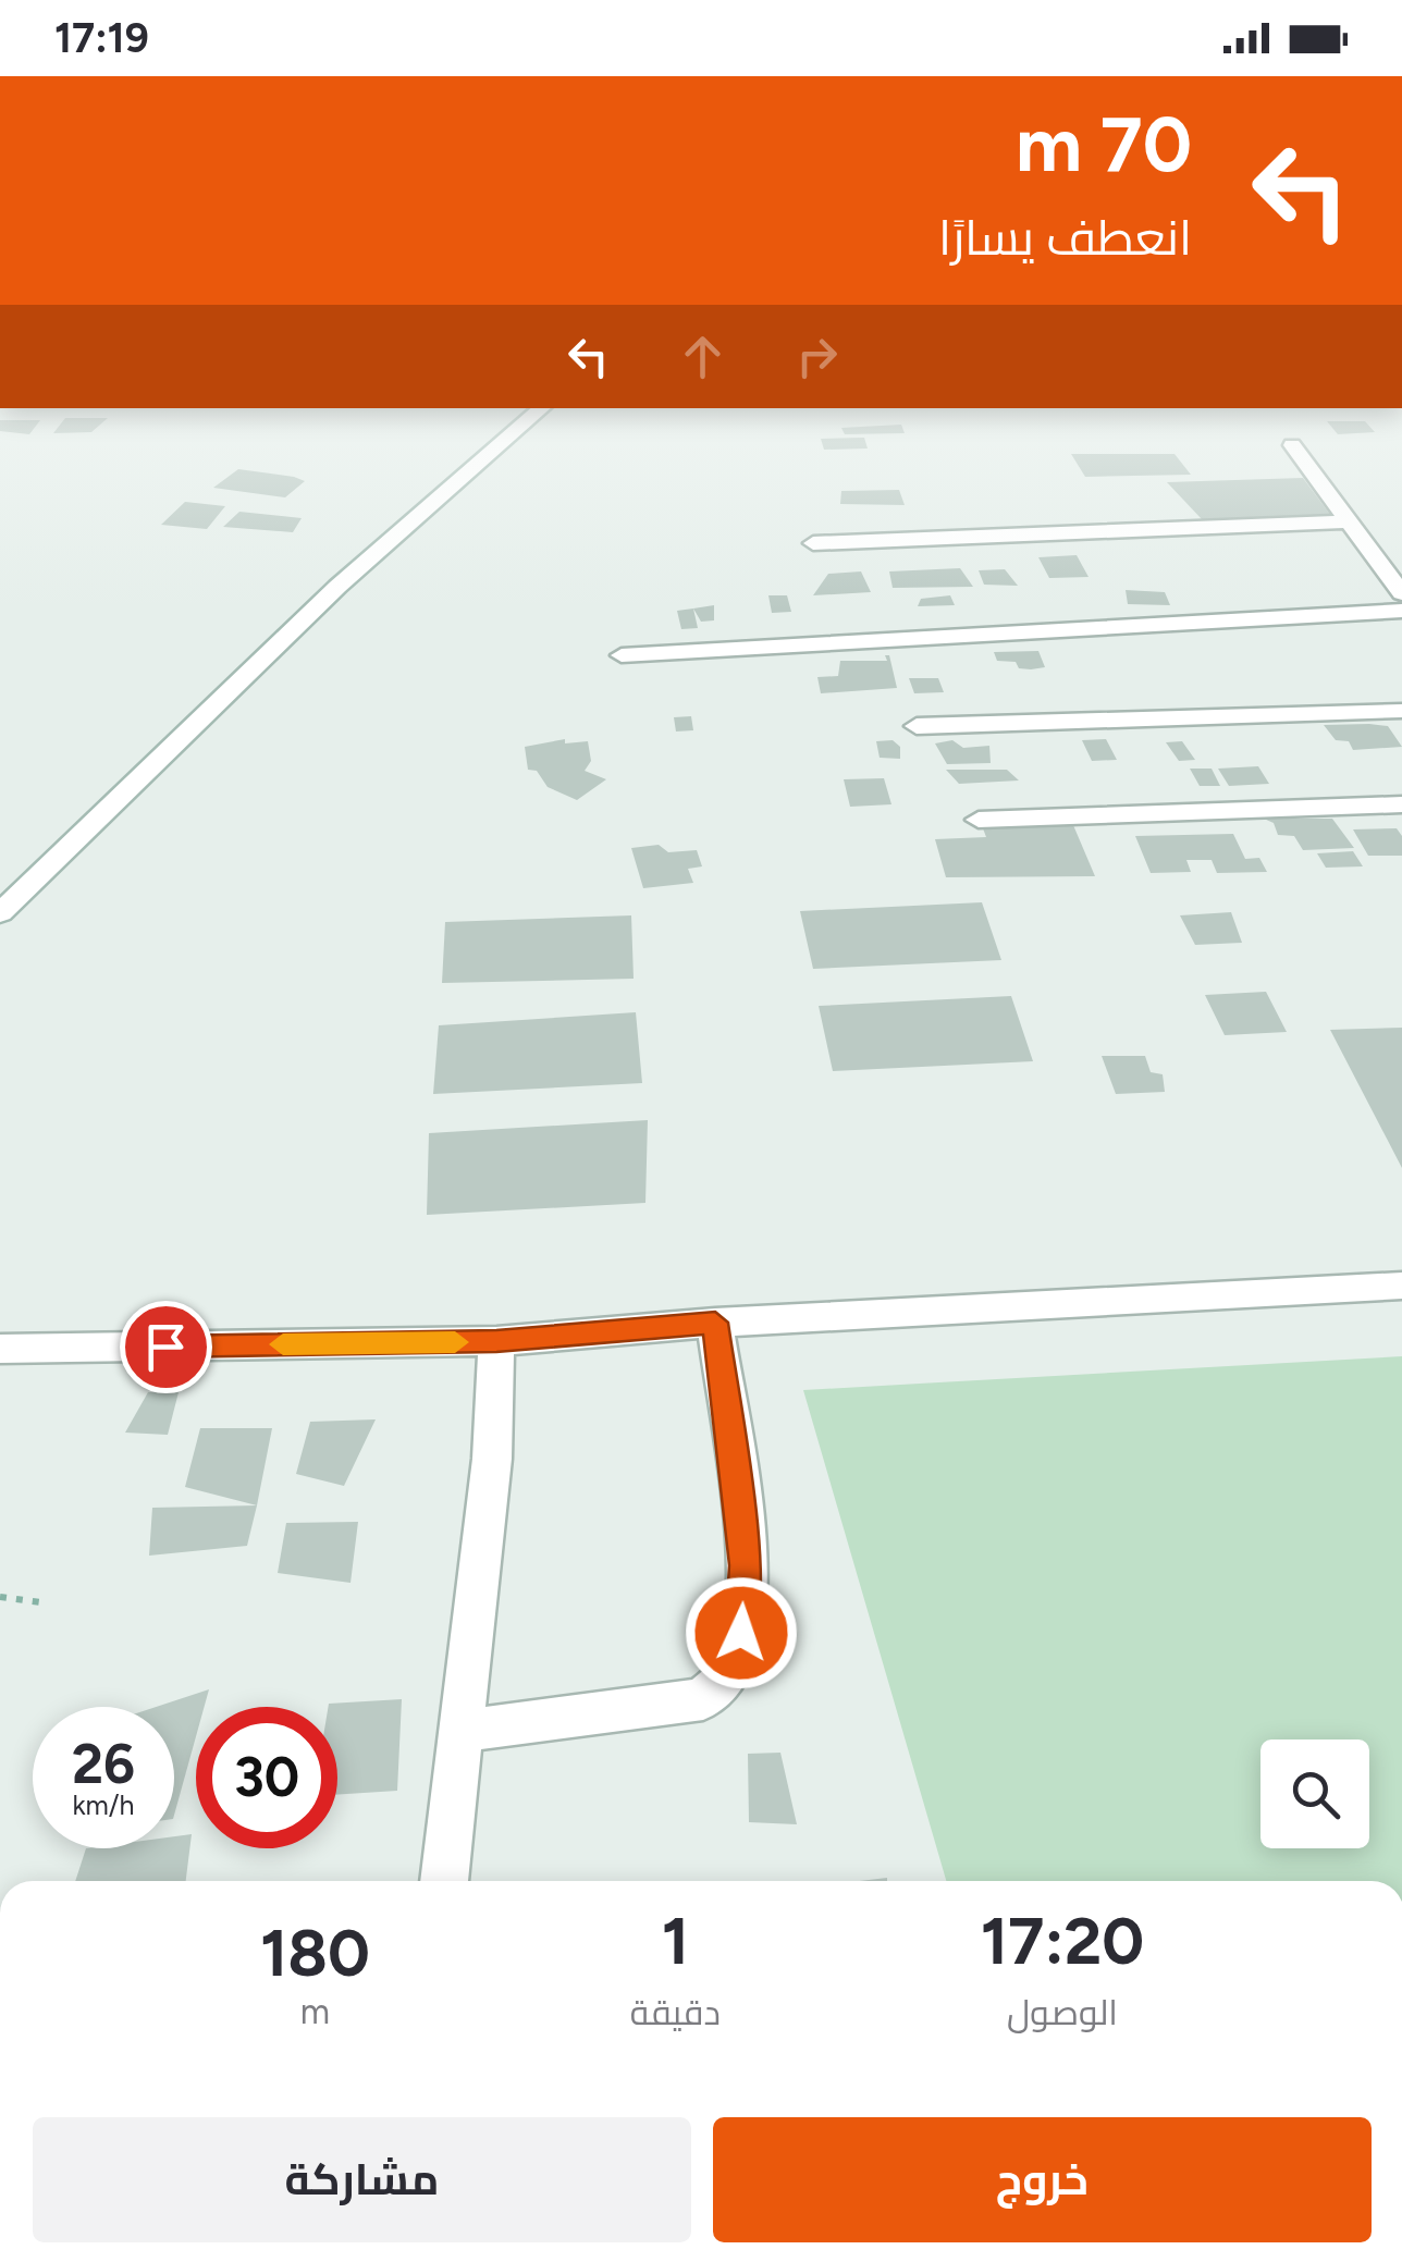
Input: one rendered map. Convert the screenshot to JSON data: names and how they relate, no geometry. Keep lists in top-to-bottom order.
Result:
{
  "page": {
    "status": "17:19",
    "turn": ["70 m", "انعطف يسارًا"],
    "speed": "26 km/h",
    "limit": "30",
    "eta": [
      "17:20",
      "الوصول",
      "1",
      "دقيقة",
      "180",
      "m"
    ],
    "buttons": ["خروج", "مشاركة"]
  }
}
